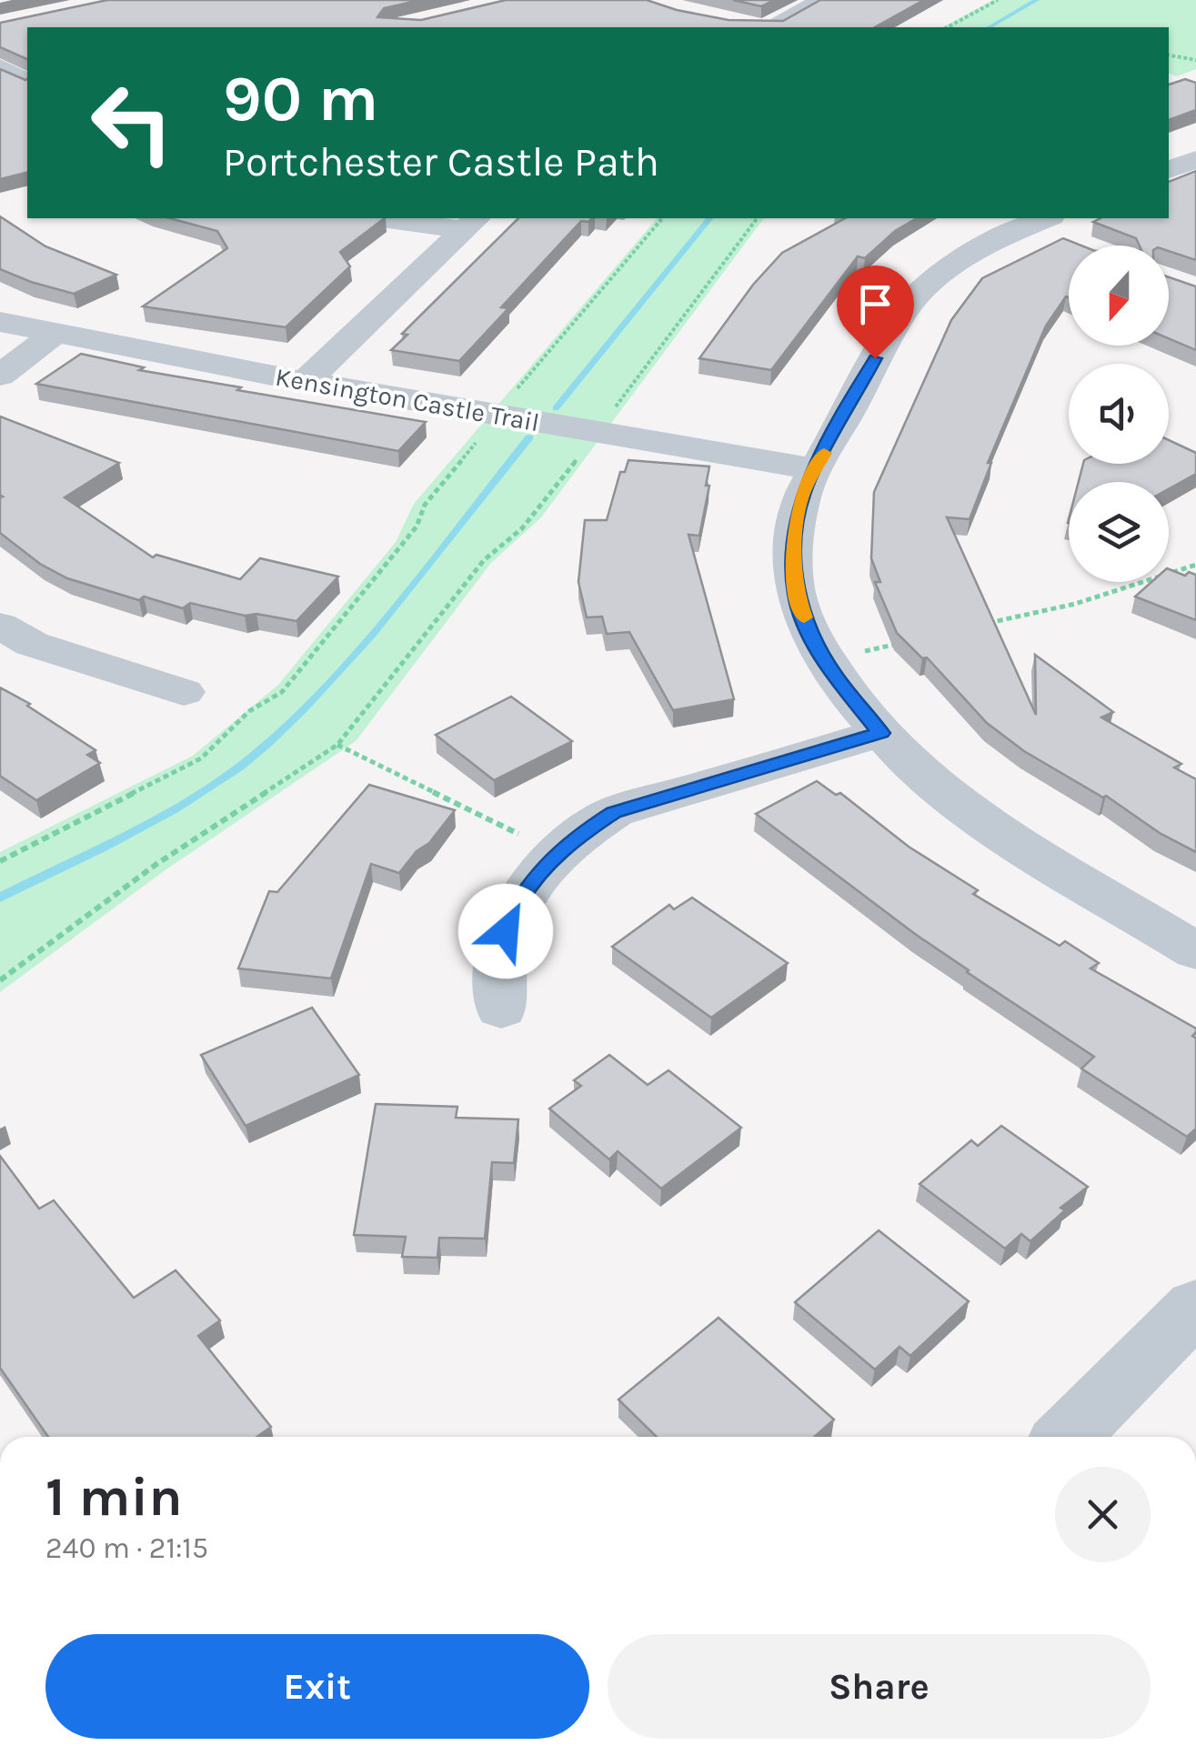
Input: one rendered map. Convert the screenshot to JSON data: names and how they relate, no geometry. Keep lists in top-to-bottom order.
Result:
{
  "streets": {
    "street": ["Kensington Castle Trail"]
  },
  "north": "bottom",
  "page": {
    "turn": ["90 m", "Portchester Castle Path"],
    "heading": ["1 min", "240 m · 21:15"],
    "buttons": ["Exit", "Share"]
  }
}
